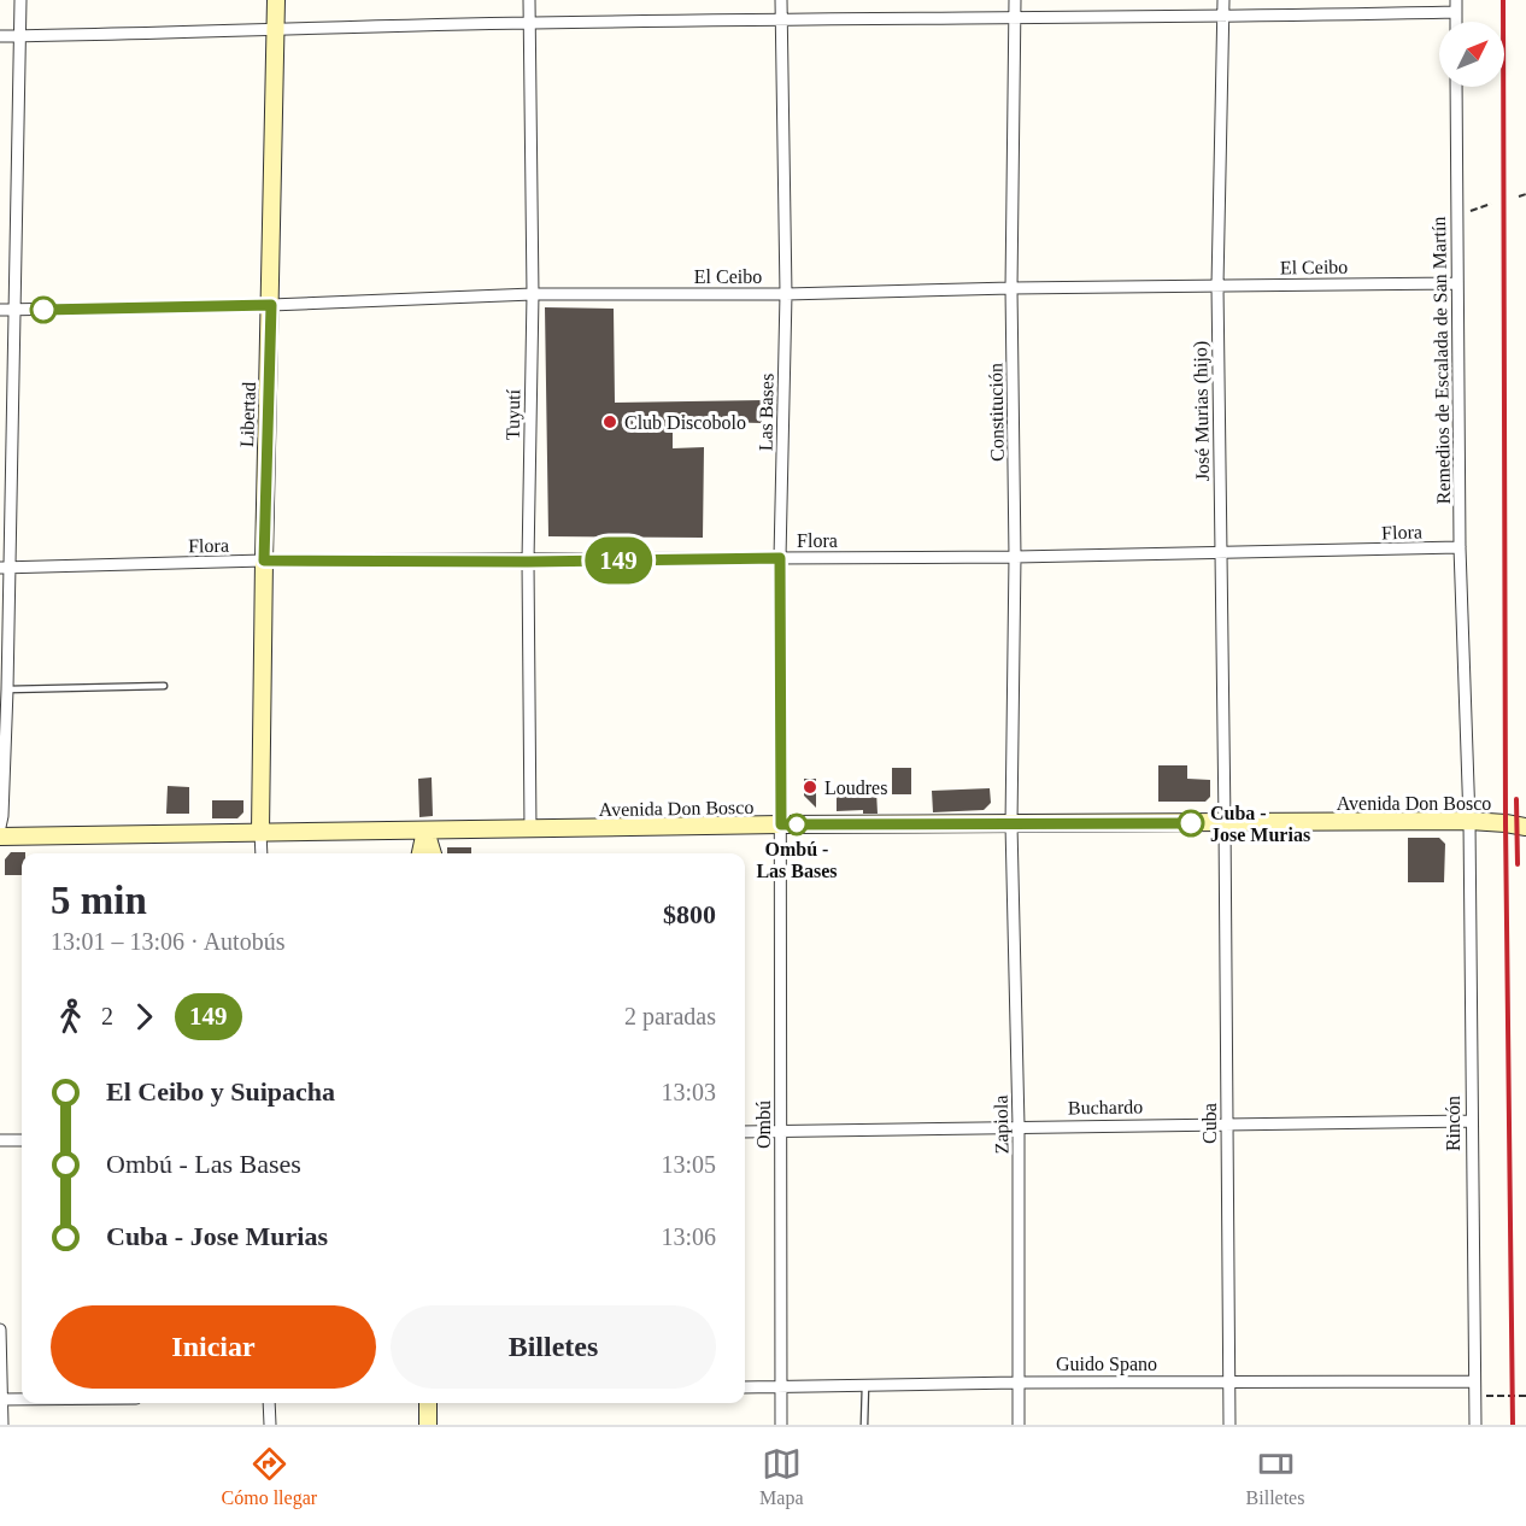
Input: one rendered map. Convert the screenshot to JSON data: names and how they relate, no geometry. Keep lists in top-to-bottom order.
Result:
{
  "streets": {
    "main road": ["Libertad", "Avenida Don Bosco"],
    "street": [
      "El Ceibo",
      "Remedios de Escalada de San Martín",
      "José Murias (hijo)",
      "Las Bases",
      "Constitución",
      "Tuyutí",
      "Flora",
      "Buchardo",
      "Cuba",
      "Rincón",
      "Ombú",
      "Zapiola",
      "Guido Spano"
    ]
  },
  "crossings": [
    ["El Ceibo", "Remedios de Escalada de San Martín"],
    ["El Ceibo", "José Murias (hijo)"],
    ["El Ceibo", "Las Bases"],
    ["El Ceibo", "Constitución"],
    ["El Ceibo", "Libertad"],
    ["El Ceibo", "Tuyutí"],
    ["Remedios de Escalada de San Martín", "Flora"],
    ["Remedios de Escalada de San Martín", "Avenida Don Bosco"],
    ["Remedios de Escalada de San Martín", "Rincón"],
    ["José Murias (hijo)", "Flora"],
    ["José Murias (hijo)", "Avenida Don Bosco"],
    ["José Murias (hijo)", "Cuba"],
    ["Las Bases", "Flora"],
    ["Las Bases", "Avenida Don Bosco"],
    ["Las Bases", "Ombú"],
    ["Constitución", "Flora"],
    ["Constitución", "Avenida Don Bosco"],
    ["Constitución", "Zapiola"],
    ["Libertad", "Flora"],
    ["Libertad", "Avenida Don Bosco"],
    ["Tuyutí", "Flora"],
    ["Tuyutí", "Avenida Don Bosco"],
    ["Avenida Don Bosco", "Cuba"],
    ["Avenida Don Bosco", "Rincón"],
    ["Avenida Don Bosco", "Ombú"],
    ["Avenida Don Bosco", "Zapiola"],
    ["Buchardo", "Cuba"],
    ["Buchardo", "Rincón"],
    ["Buchardo", "Ombú"],
    ["Buchardo", "Zapiola"],
    ["Cuba", "Guido Spano"],
    ["Rincón", "Guido Spano"],
    ["Ombú", "Guido Spano"],
    ["Zapiola", "Guido Spano"]
  ],
  "places": [
    "Club Discobolo",
    "Loudres",
    "Cuba - Jose Murias",
    "Ombú - Las Bases"
  ],
  "lines": ["bus line 149"],
  "north": "top right",
  "page": {
    "on_map": "149",
    "heading": ["5 min", "13:01 – 13:06 · Autobús", "$800"],
    "legs": ["2", "149", "2 paradas"],
    "list": [
      {
        "name": "El Ceibo y Suipacha",
        "value": "13:03"
      },
      {
        "name": "Ombú - Las Bases",
        "value": "13:05"
      },
      {
        "name": "Cuba - Jose Murias",
        "value": "13:06"
      }
    ],
    "buttons": ["Iniciar", "Billetes"],
    "tabs": ["Cómo llegar", "Mapa", "Billetes"]
  }
}
